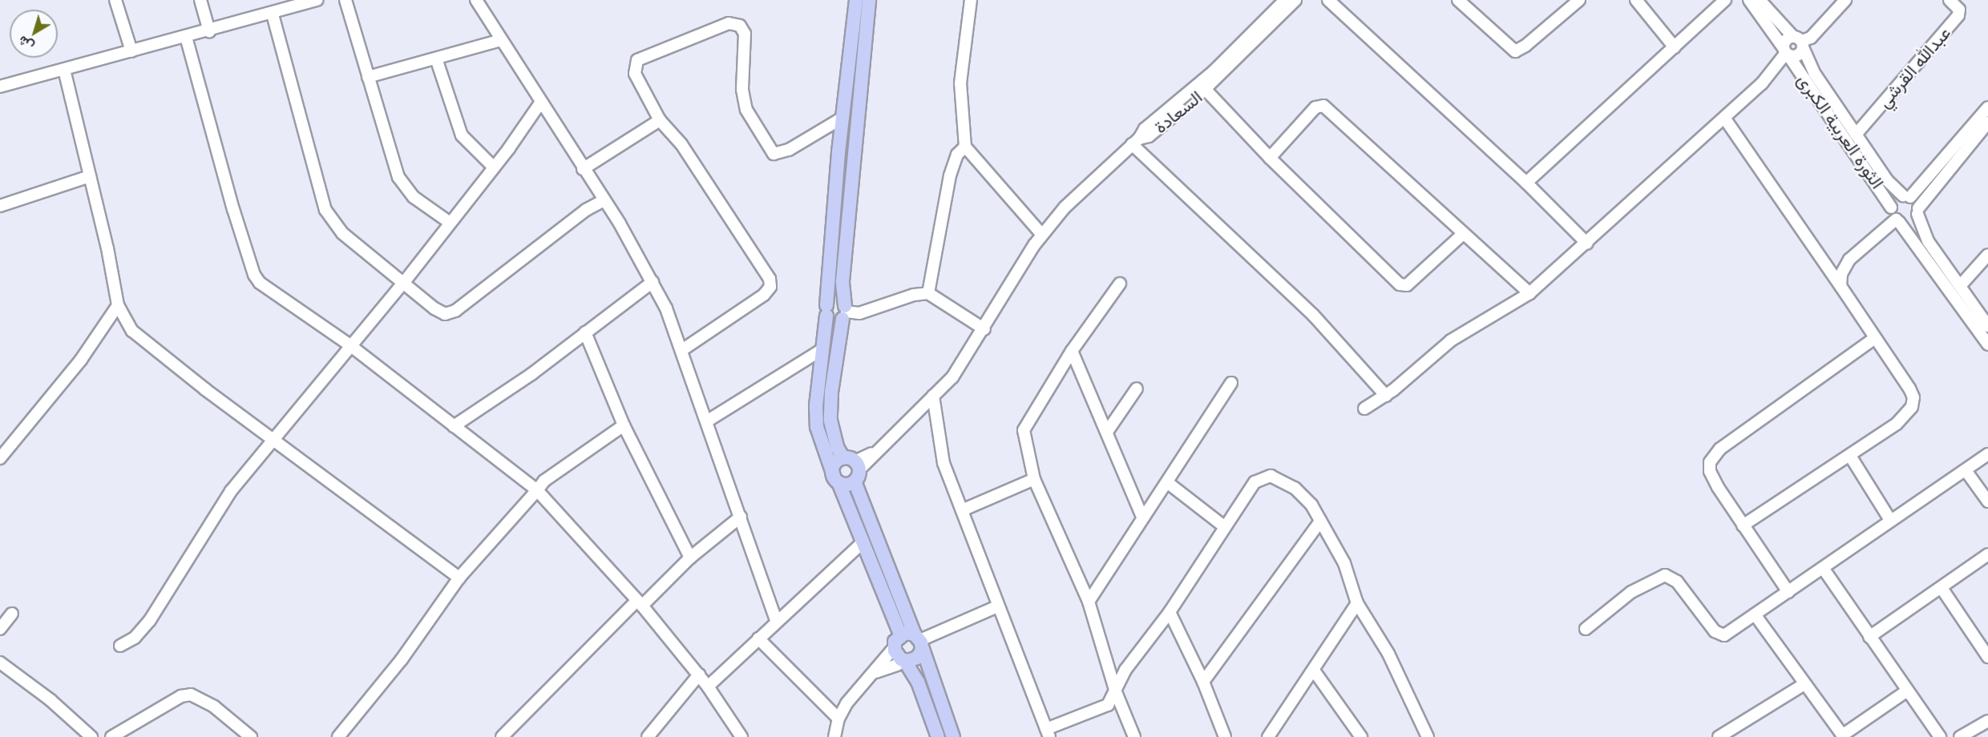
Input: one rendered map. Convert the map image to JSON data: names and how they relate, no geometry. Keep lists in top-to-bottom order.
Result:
{
  "streets": {
    "street": ["عبدالله القرشي", "السعادة", "الثورة العربية الكبرى"]
  },
  "crossings": [
    ["عبدالله القرشي", "الثورة العربية الكبرى"]
  ],
  "north": "bottom left"
}
